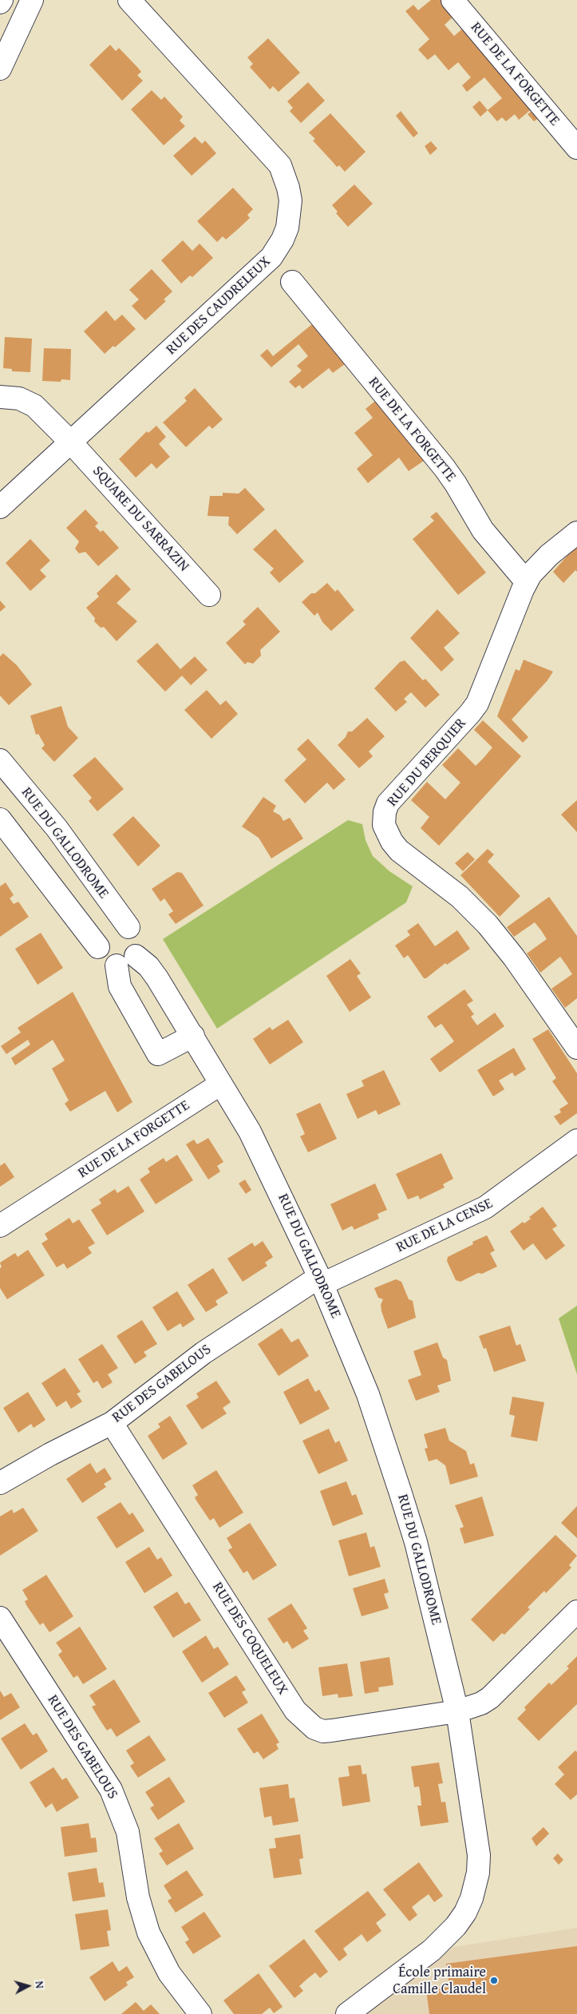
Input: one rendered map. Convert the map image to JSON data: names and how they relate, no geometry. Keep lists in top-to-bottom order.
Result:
{
  "streets": {
    "street": [
      "RUE DE LA FORGETTE",
      "RUE DES CAUDRELEUX",
      "SQUARE DU SARRAZIN",
      "RUE DU BERQUIER",
      "RUE DU GALLODROME",
      "RUE DE LA CENSE",
      "RUE DES GABELOUS",
      "RUE DES COQUELEUX"
    ]
  },
  "crossings": [
    ["RUE DE LA FORGETTE", "RUE DU BERQUIER"],
    ["RUE DE LA FORGETTE", "RUE DU GALLODROME"],
    ["RUE DES CAUDRELEUX", "SQUARE DU SARRAZIN"],
    ["RUE DU GALLODROME", "RUE DE LA CENSE"],
    ["RUE DU GALLODROME", "RUE DES GABELOUS"],
    ["RUE DU GALLODROME", "RUE DES COQUELEUX"],
    ["RUE DE LA CENSE", "RUE DES GABELOUS"],
    ["RUE DES GABELOUS", "RUE DES COQUELEUX"]
  ],
  "places": ["École primaire Camille Claudel"],
  "north": "right"
}
